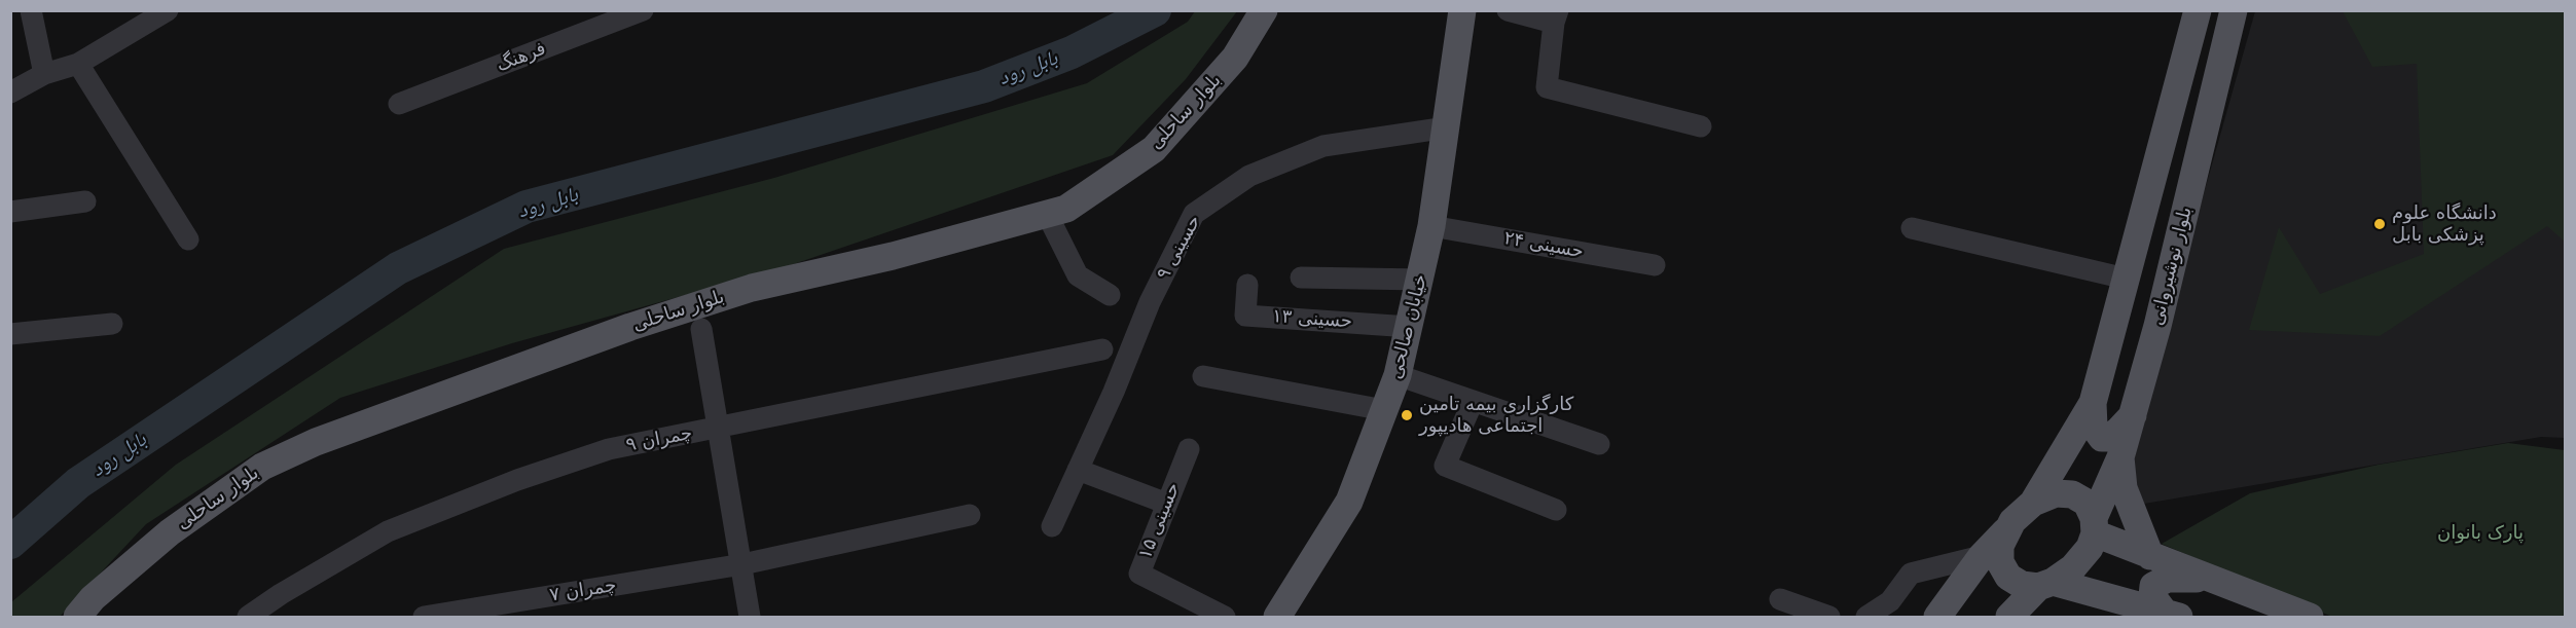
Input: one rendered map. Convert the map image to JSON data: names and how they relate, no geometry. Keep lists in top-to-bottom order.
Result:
{
  "streets": {
    "main road": ["بلوار ساحلی", "بلوار نوشیروانی", "خيابان صالحی"],
    "street": [
      "فرهنگ",
      "حسینی ۲۴",
      "حسینی ٩",
      "حسینی ۱۳",
      "چمران ۹",
      "حسینی ۱۵",
      "چمران ۷"
    ]
  },
  "crossings": [
    ["حسینی ۲۴", "خيابان صالحی"],
    ["حسینی ٩", "خيابان صالحی"],
    ["حسینی ۱۳", "خيابان صالحی"]
  ],
  "water": ["بابل رود"],
  "parks": ["پارک بانوان"],
  "places": ["دانشگاه علوم پزشکی بابل", "کارگزاری بیمه تامین اجتماعی هادیپور"]
}
